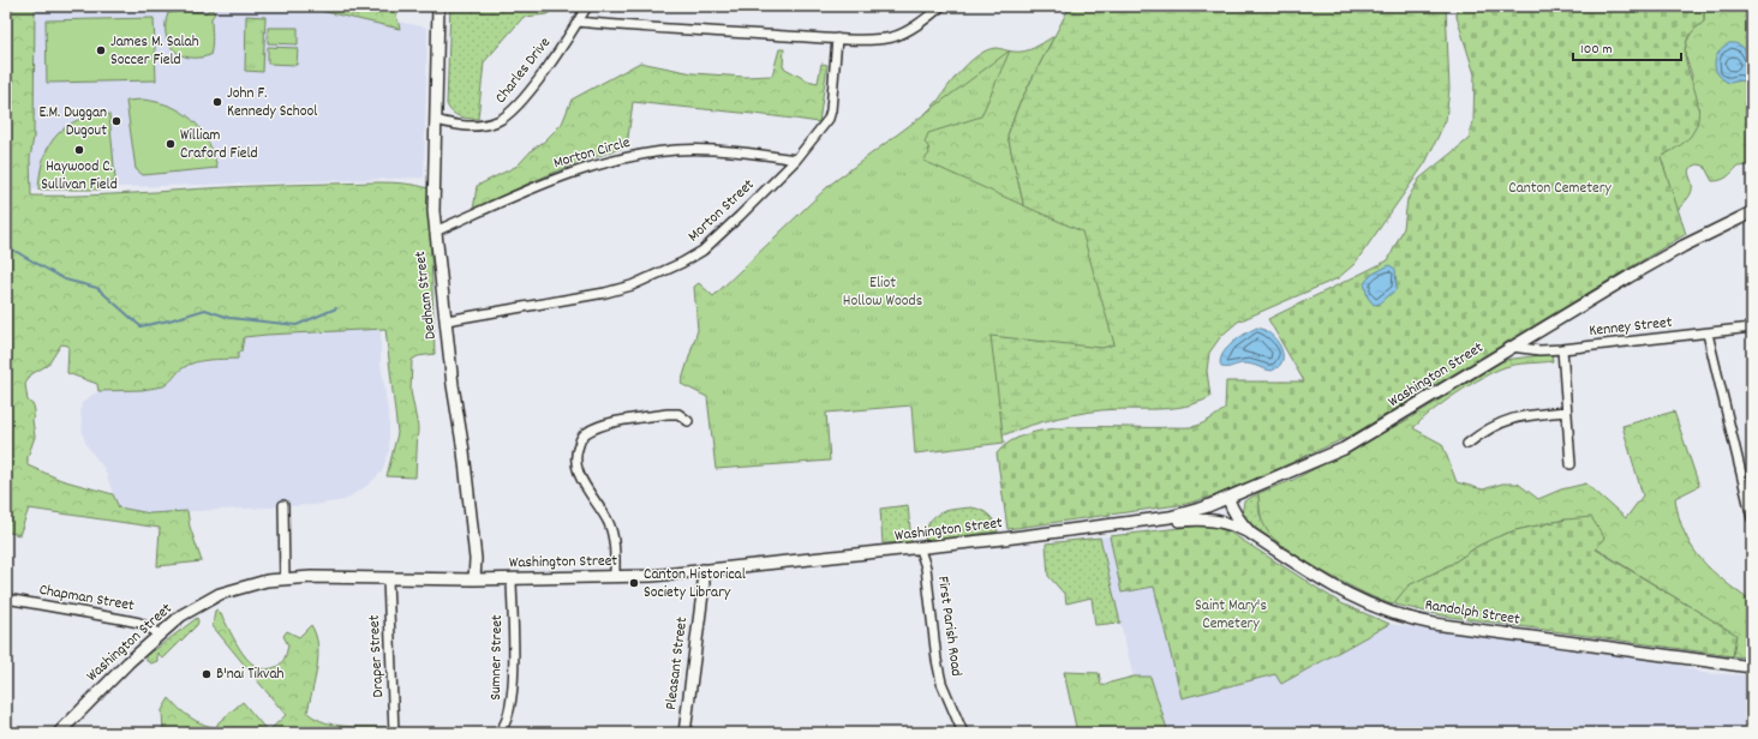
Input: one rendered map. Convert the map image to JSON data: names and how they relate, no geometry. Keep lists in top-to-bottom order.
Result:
{
  "streets": {
    "main road": [
      "Dedham Street",
      "Washington Street",
      "Randolph Street",
      "Pleasant Street"
    ],
    "street": [
      "Charles Drive",
      "Morton Circle",
      "Morton Street",
      "Kenney Street",
      "Chapman Street",
      "First Parish Road",
      "Draper Street",
      "Sumner Street"
    ]
  },
  "crossings": [
    ["Charles Drive", "Dedham Street"],
    ["Morton Circle", "Morton Street"],
    ["Morton Circle", "Dedham Street"],
    ["Morton Street", "Dedham Street"],
    ["Dedham Street", "Washington Street"],
    ["Kenney Street", "Washington Street"],
    ["Washington Street", "Chapman Street"],
    ["Washington Street", "Randolph Street"],
    ["Washington Street", "First Parish Road"],
    ["Washington Street", "Draper Street"],
    ["Washington Street", "Sumner Street"],
    ["Washington Street", "Pleasant Street"]
  ],
  "parks": ["Canton Cemetery", "Eliot Hollow Woods", "Saint Mary's Cemetery"],
  "places": [
    "James M. Salah Soccer Field",
    "John F. Kennedy School",
    "E.M. Duggan Dugout",
    "William Craford Field",
    "Haywood C. Sullivan Field",
    "Canton Historical Society Library",
    "B'nai Tikvah"
  ],
  "scale_bar": "100 m"
}
